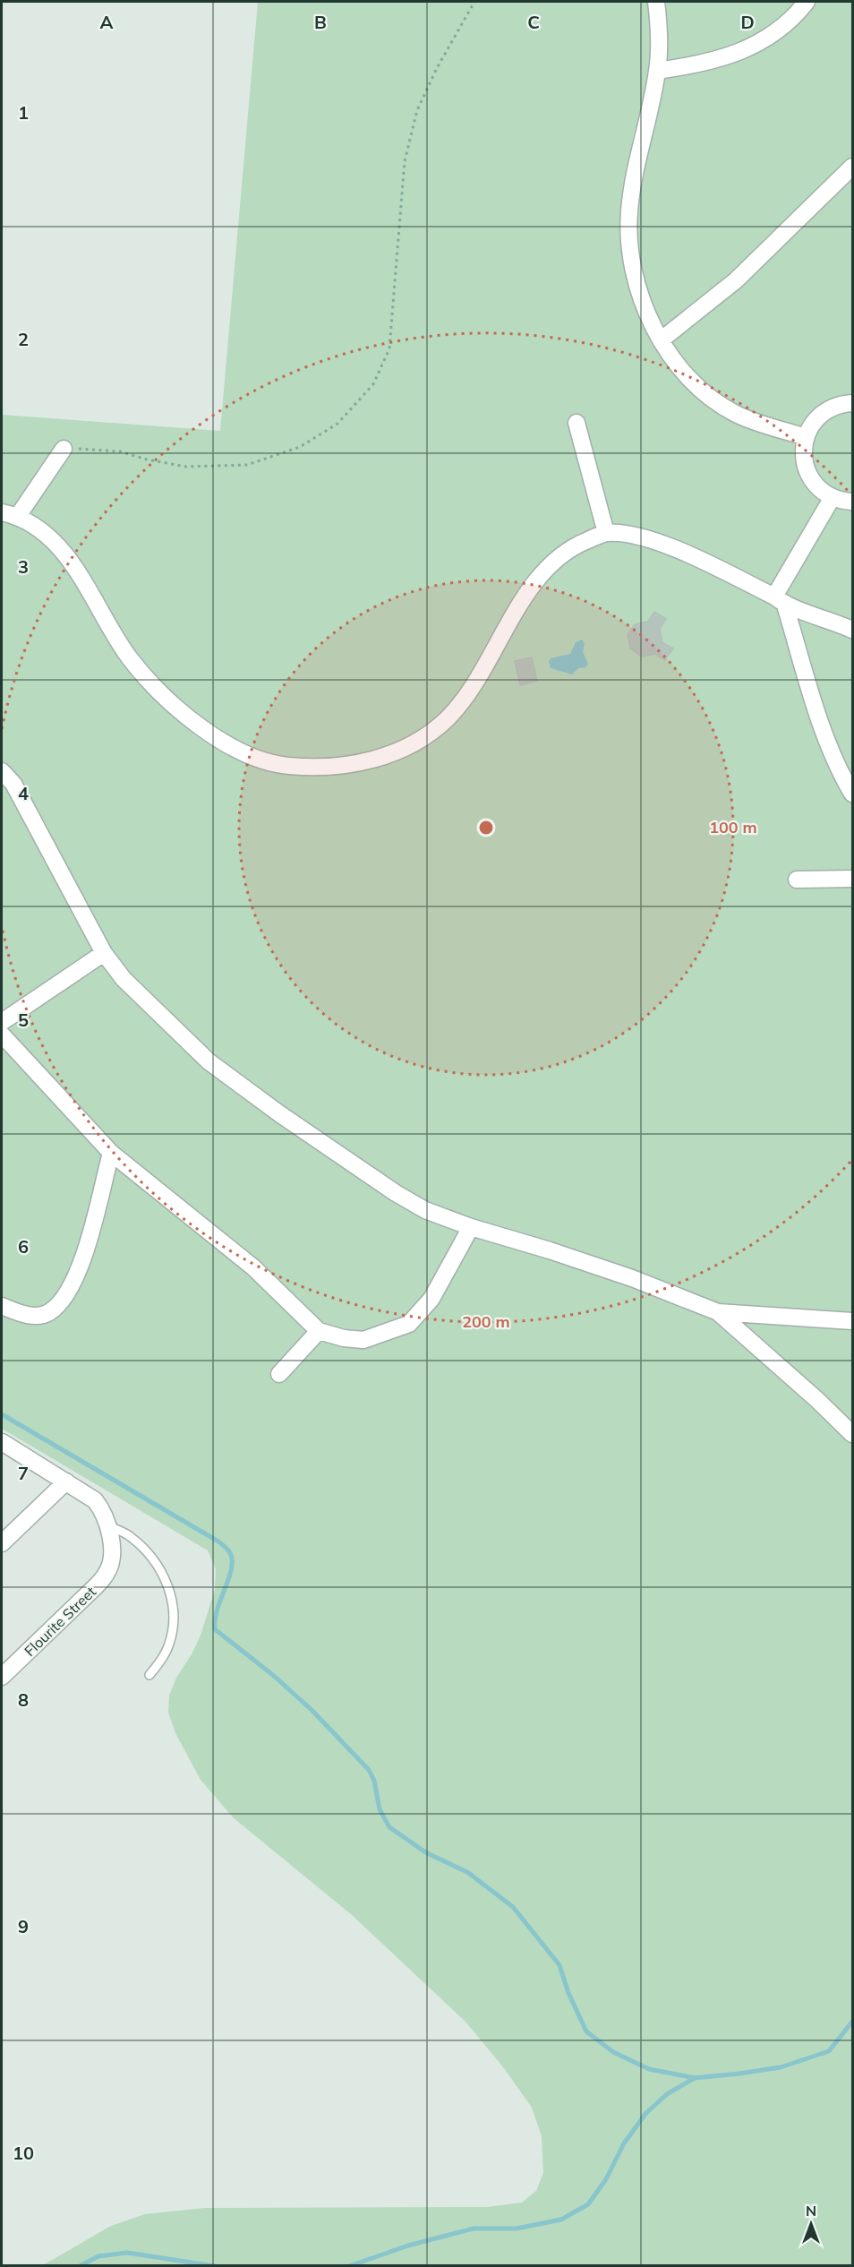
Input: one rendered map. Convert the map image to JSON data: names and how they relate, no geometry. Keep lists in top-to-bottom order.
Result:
{
  "streets": {
    "street": ["Flourite Street"]
  },
  "north": "top",
  "grid": {
    "columns": [
      "A",
      "B",
      "C",
      "D"
    ],
    "rows": [
      "1",
      "2",
      "3",
      "4",
      "5",
      "6",
      "7",
      "8",
      "9",
      "10"
    ]
  },
  "rings": ["100 m", "200 m"]
}
